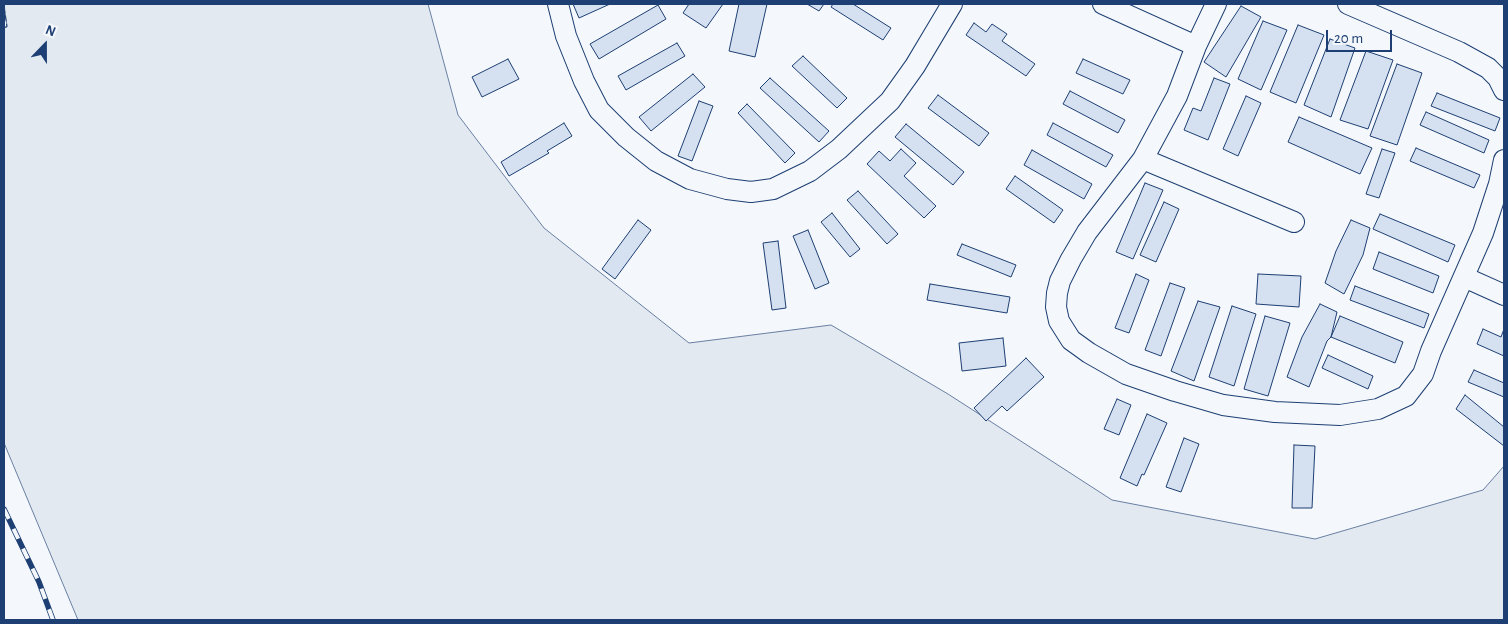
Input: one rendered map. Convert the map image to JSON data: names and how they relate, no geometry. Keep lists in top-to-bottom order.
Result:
{
  "scale_bar": "20 m",
  "north": "top"
}
